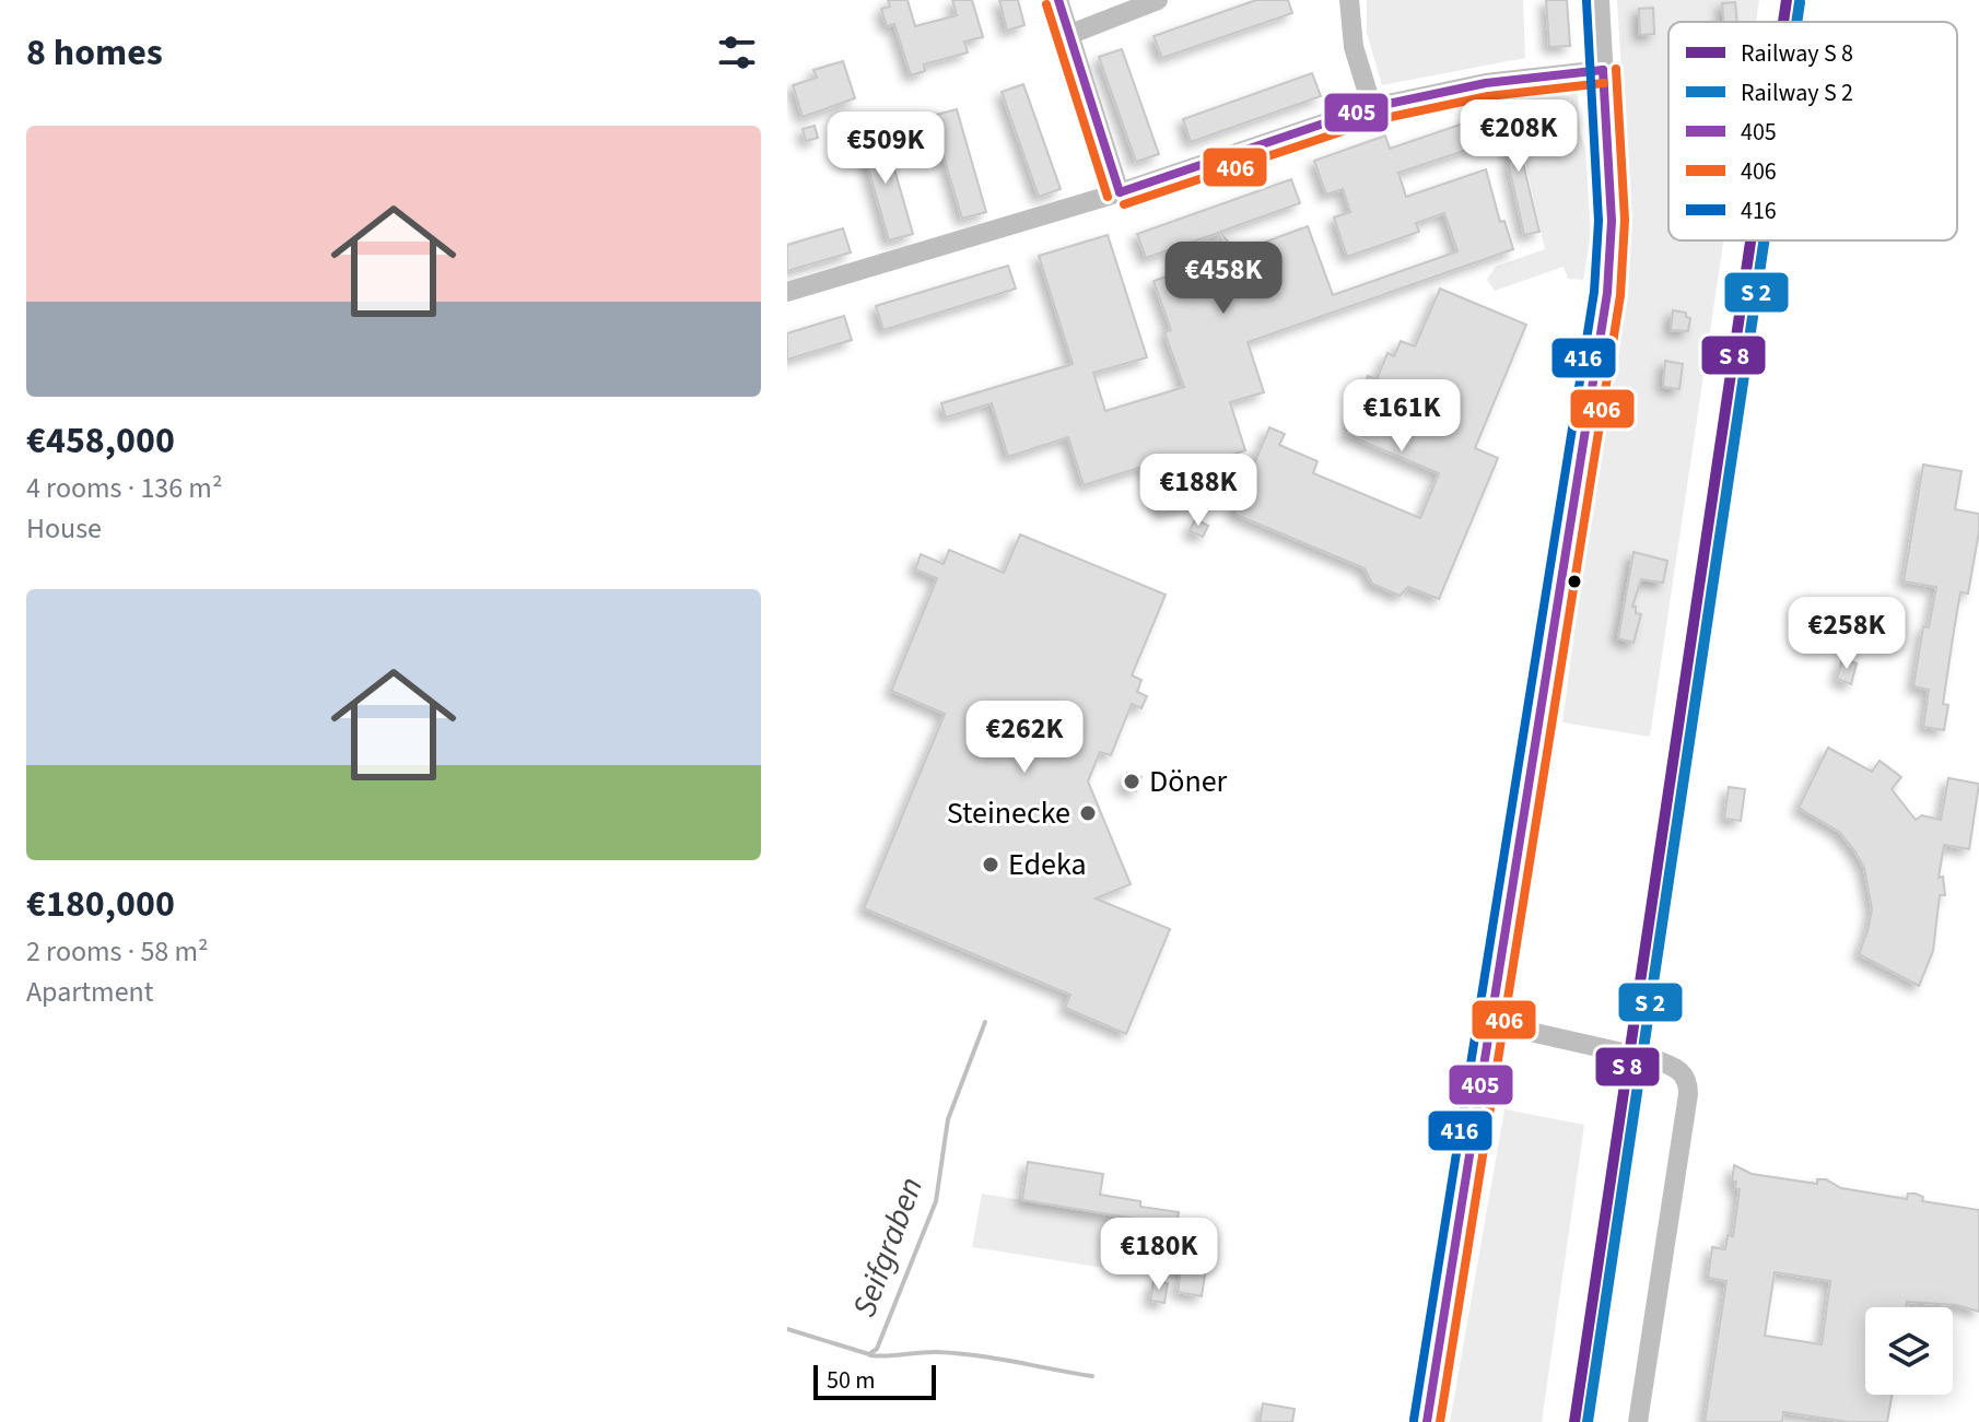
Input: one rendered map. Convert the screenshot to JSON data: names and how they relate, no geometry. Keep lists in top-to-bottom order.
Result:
{
  "water": ["Seifgraben"],
  "places": ["Döner", "Steinecke", "Edeka"],
  "lines": ["transit line 405", "transit line 416", "transit line 406"],
  "legend": [
    "Railway S 8",
    "Railway S 2",
    "405",
    "406",
    "416"
  ],
  "scale_bar": "50 m",
  "page": {
    "heading": "8 homes",
    "price": [
      "€208K",
      "€509K",
      "€458K",
      "€161K",
      "€188K",
      "€258K",
      "€262K",
      "€180K"
    ],
    "list": [
      {
        "name": "€458,000",
        "note": "4 rooms · 136 m² · House"
      },
      {
        "name": "€180,000",
        "note": "2 rooms · 58 m² · Apartment"
      }
    ],
    "scale": "50 m"
  }
}
